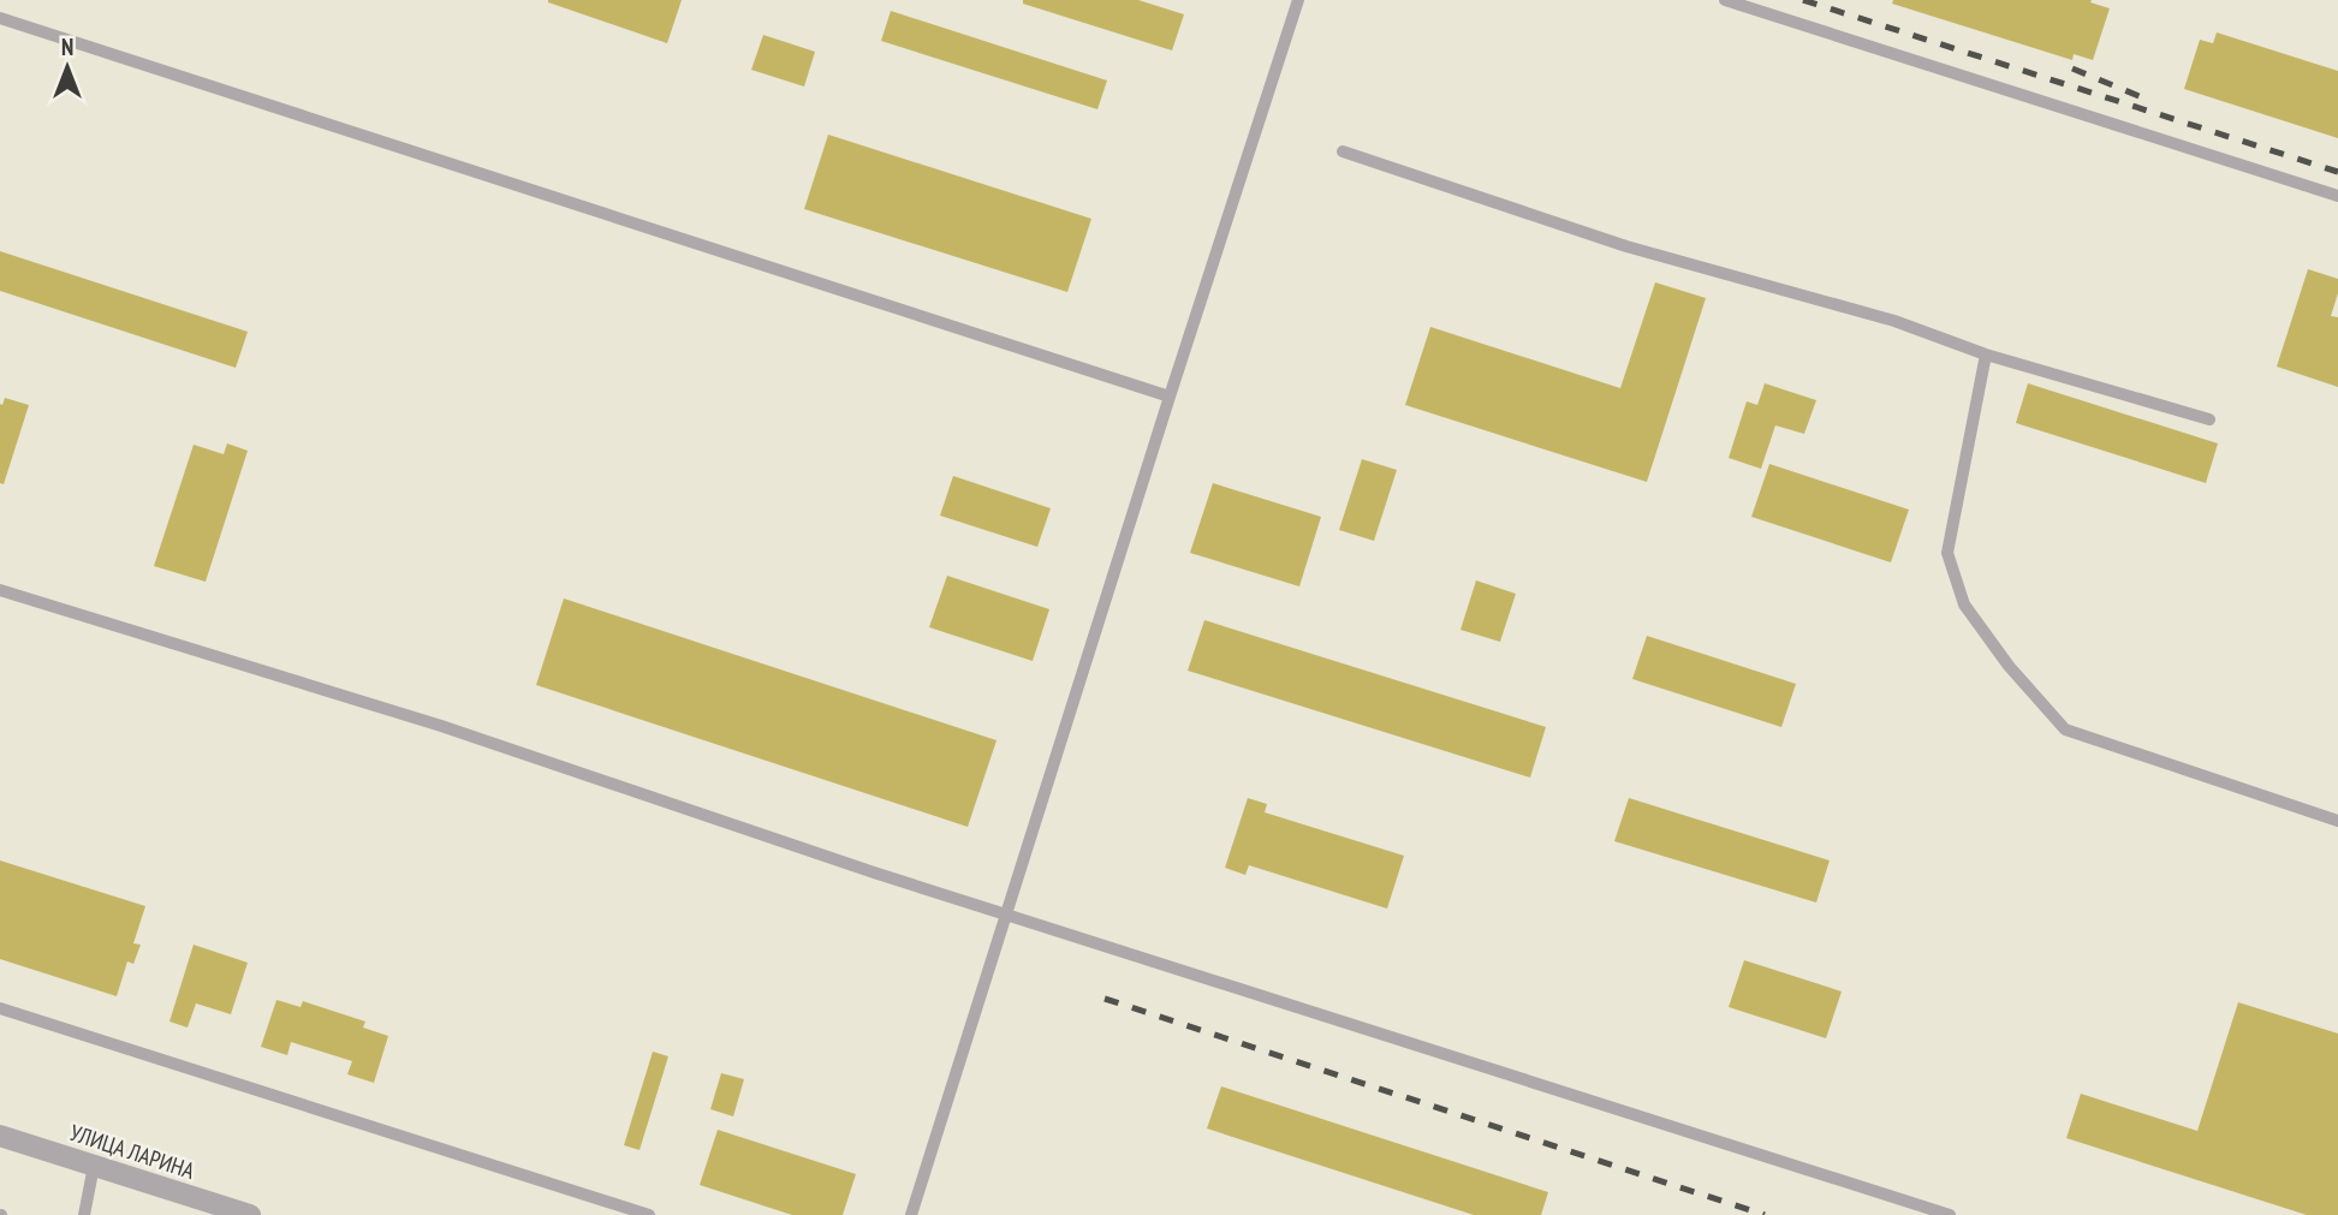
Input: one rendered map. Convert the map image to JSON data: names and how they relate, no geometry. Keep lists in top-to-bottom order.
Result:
{
  "streets": {
    "street": ["УЛИЦА ЛАРИНА"]
  },
  "north": "top"
}
